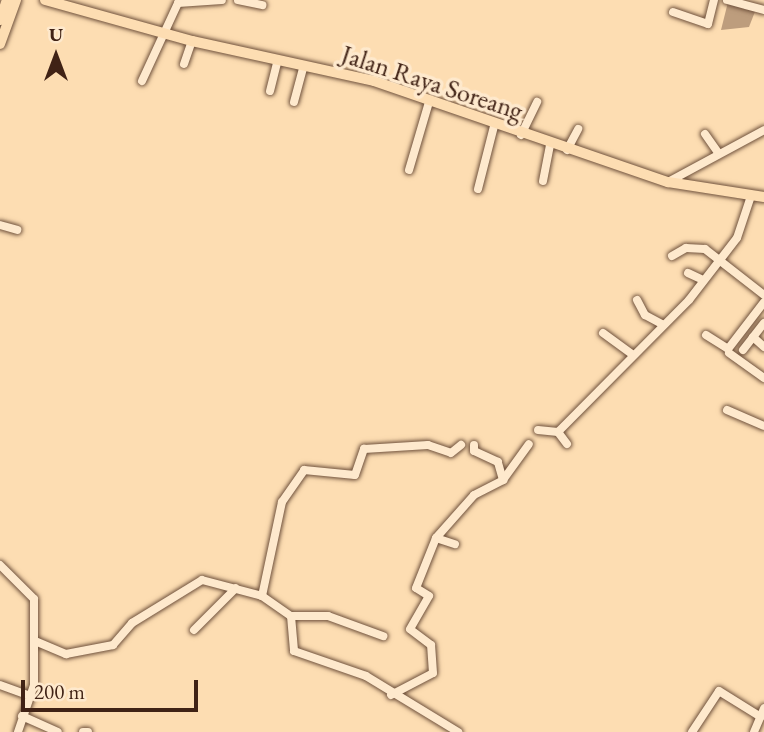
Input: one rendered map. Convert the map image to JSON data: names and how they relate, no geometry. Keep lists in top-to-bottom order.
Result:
{
  "streets": {
    "main road": ["Jalan Raya Soreang"]
  },
  "scale_bar": "200 m",
  "north": "top"
}
